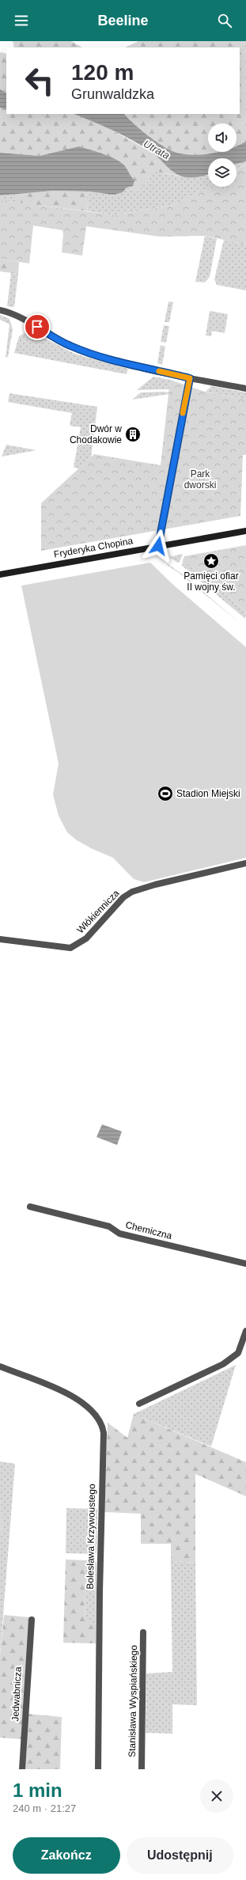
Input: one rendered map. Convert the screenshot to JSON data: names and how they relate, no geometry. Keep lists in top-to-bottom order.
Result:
{
  "streets": {
    "main road": ["Fryderyka Chopina"],
    "street": [
      "Włókiennicza",
      "Chemiczna",
      "Bolesława Krzywoustego",
      "Jedwabnicza",
      "Stanisława Wyspiańskiego"
    ]
  },
  "water": ["Utrata"],
  "parks": ["Park dworski"],
  "places": {
    "building": ["Dwór w Chodakowie"],
    "place": ["Pamięci ofiar II wojny św."],
    "sports": ["Stadion Miejski"]
  },
  "page": {
    "header": "Beeline",
    "turn": ["120 m", "Grunwaldzka"],
    "heading": ["1 min", "240 m · 21:27"],
    "buttons": ["Zakończ", "Udostępnij"]
  }
}
